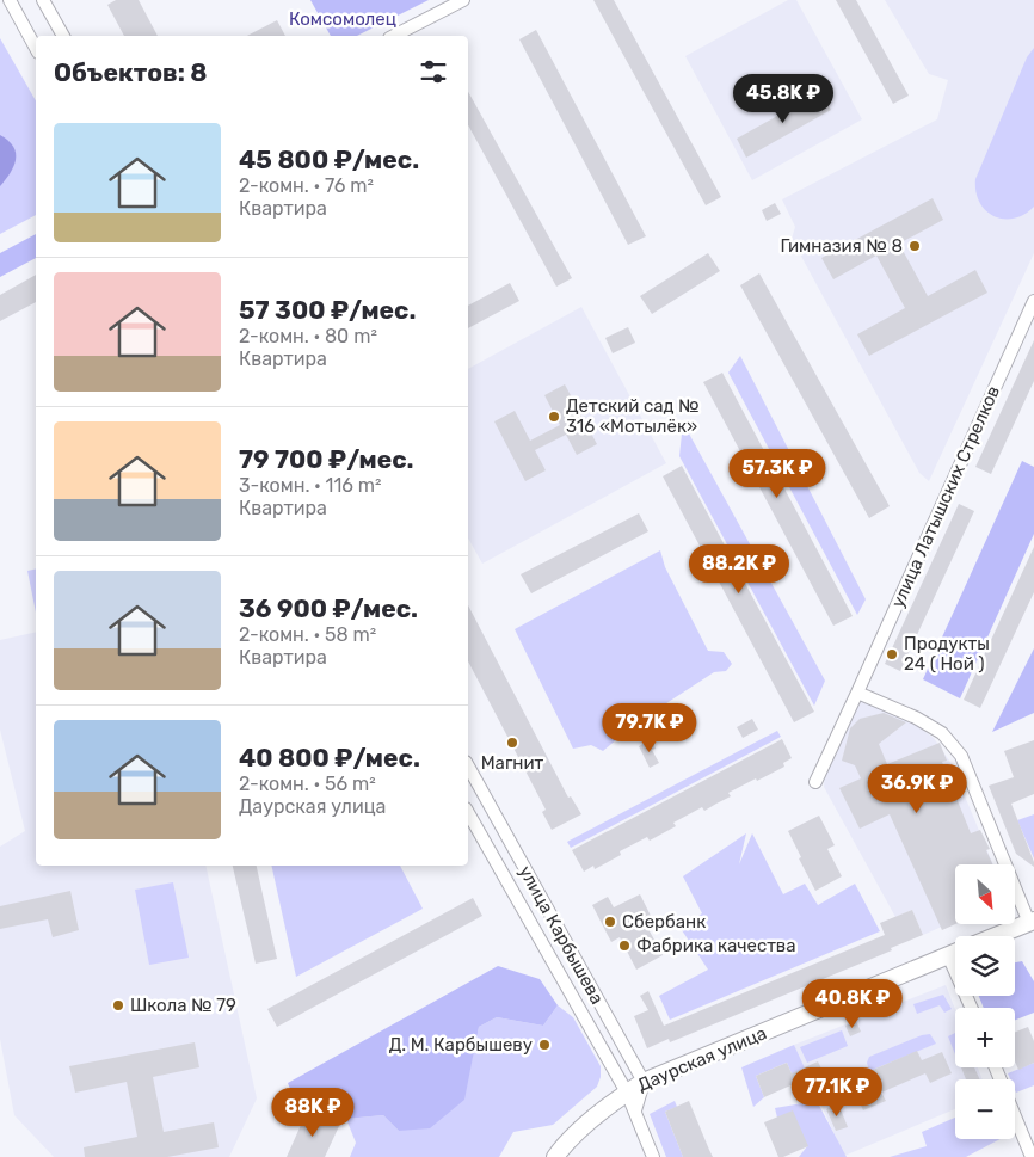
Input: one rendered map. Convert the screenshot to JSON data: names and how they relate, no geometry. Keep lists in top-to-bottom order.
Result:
{
  "streets": {
    "street": ["улица Латышских Стрелков", "улица Карбышева", "Даурская улица"]
  },
  "crossings": [
    ["улица Карбышева", "Даурская улица"]
  ],
  "parks": ["Комсомолец"],
  "places": [
    "Гимназия № 8",
    "Детский сад № 316 «Мотылёк»",
    "Продукты 24 ( Ной )",
    "Магнит",
    "Сбербанк",
    "Фабрика качества",
    "Школа № 79",
    "Д. М. Карбышеву"
  ],
  "north": "bottom right",
  "page": {
    "heading": "Объектов: 8",
    "price": [
      "45.8K ₽",
      "57.3K ₽",
      "88.2K ₽",
      "79.7K ₽",
      "36.9K ₽",
      "40.8K ₽",
      "77.1K ₽",
      "88K ₽"
    ],
    "list": [
      {
        "name": "45 800 ₽/мес.",
        "note": "2-комн. · 76 m² · Квартира"
      },
      {
        "name": "57 300 ₽/мес.",
        "note": "2-комн. · 80 m² · Квартира"
      },
      {
        "name": "79 700 ₽/мес.",
        "note": "3-комн. · 116 m² · Квартира"
      },
      {
        "name": "36 900 ₽/мес.",
        "note": "2-комн. · 58 m² · Квартира"
      },
      {
        "name": "40 800 ₽/мес.",
        "note": "2-комн. · 56 m² · Даурская улица"
      }
    ],
    "map_buttons": ["+", "−"]
  }
}
